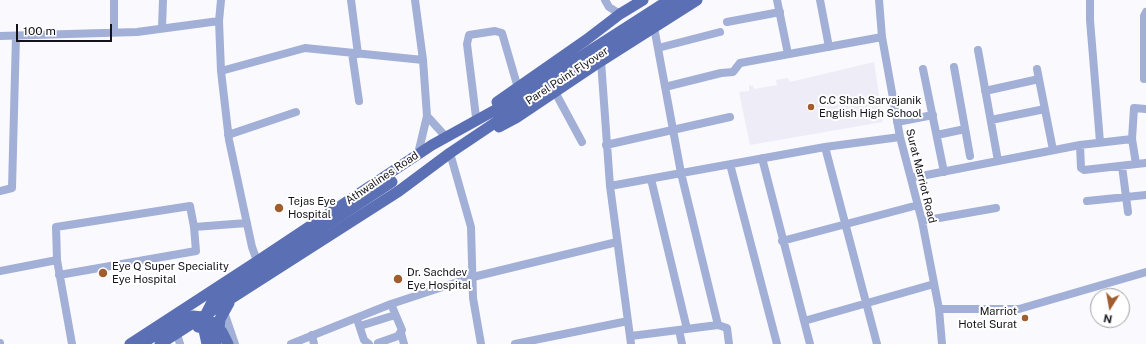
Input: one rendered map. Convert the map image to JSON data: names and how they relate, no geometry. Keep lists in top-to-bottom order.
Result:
{
  "streets": {
    "main road": ["Parel Point Flyover", "Athwalines Road"],
    "street": ["Surat Marriot Road"]
  },
  "crossings": [
    ["Parel Point Flyover", "Athwalines Road"]
  ],
  "places": [
    "C.C Shah Sarvajanik English High School",
    "Tejas Eye Hospital",
    "Eye Q Super Speciality Eye Hospital",
    "Dr. Sachdev Eye Hospital",
    "Marriot Hotel Surat"
  ],
  "scale_bar": "100 m",
  "north": "bottom"
}
